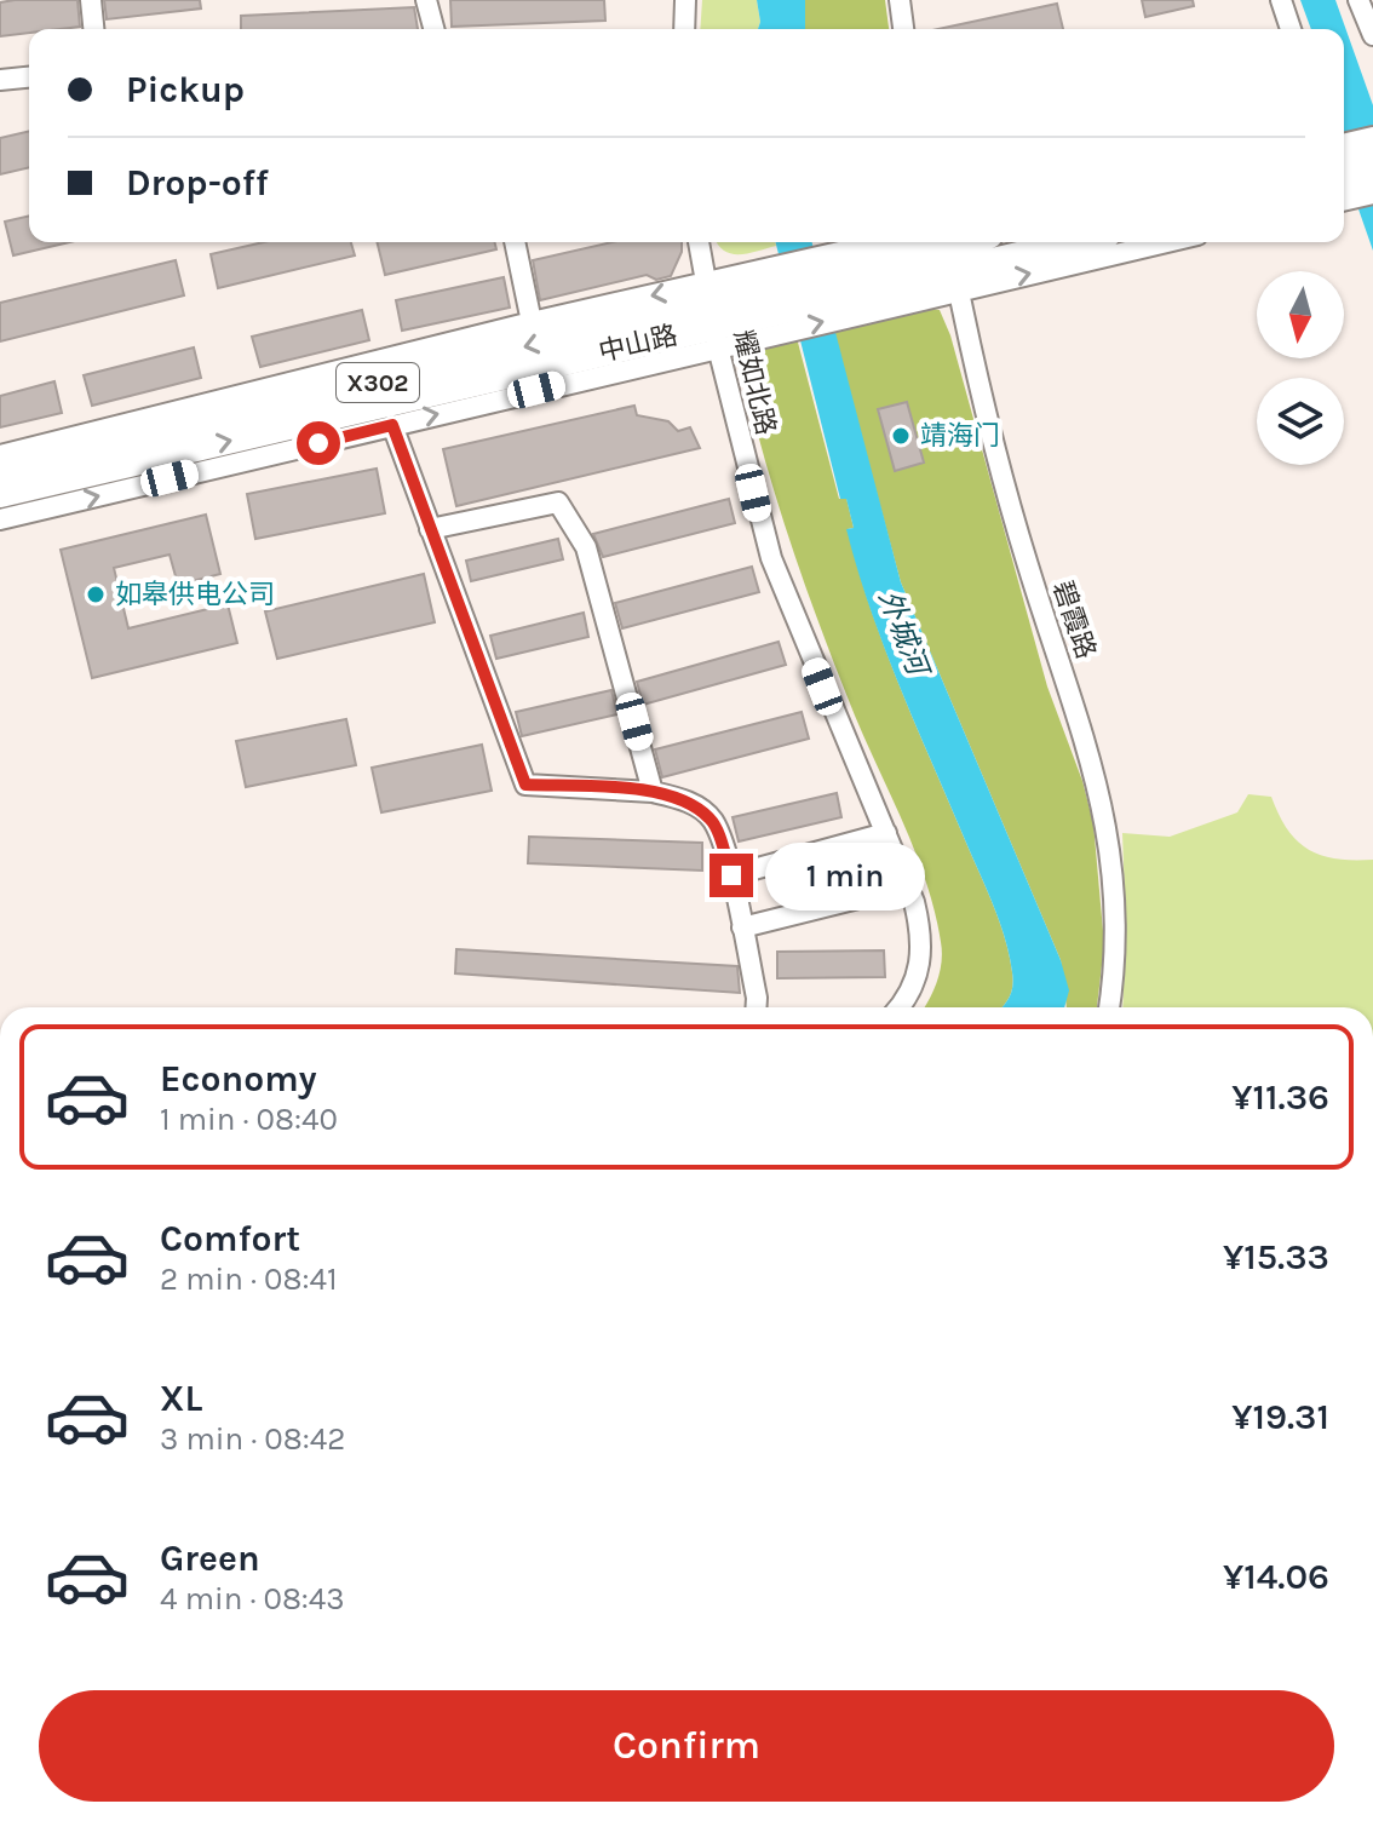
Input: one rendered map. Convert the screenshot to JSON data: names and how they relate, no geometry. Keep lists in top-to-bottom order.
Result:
{
  "streets": {
    "main road": ["中山路", "X302"],
    "street": ["耀如北路", "碧霞路"]
  },
  "crossings": [
    ["中山路", "耀如北路"],
    ["中山路", "碧霞路"]
  ],
  "water": ["外城河"],
  "places": ["靖海门", "如皋供电公司"],
  "north": "bottom",
  "page": {
    "banner": ["Pickup", "Drop-off"],
    "bubble": "1 min",
    "list": [
      {
        "name": "Economy",
        "note": "1 min · 08:40",
        "value": "¥11.36"
      },
      {
        "name": "Comfort",
        "note": "2 min · 08:41",
        "value": "¥15.33"
      },
      {
        "name": "XL",
        "note": "3 min · 08:42",
        "value": "¥19.31"
      },
      {
        "name": "Green",
        "note": "4 min · 08:43",
        "value": "¥14.06"
      }
    ],
    "buttons": "Confirm"
  }
}
